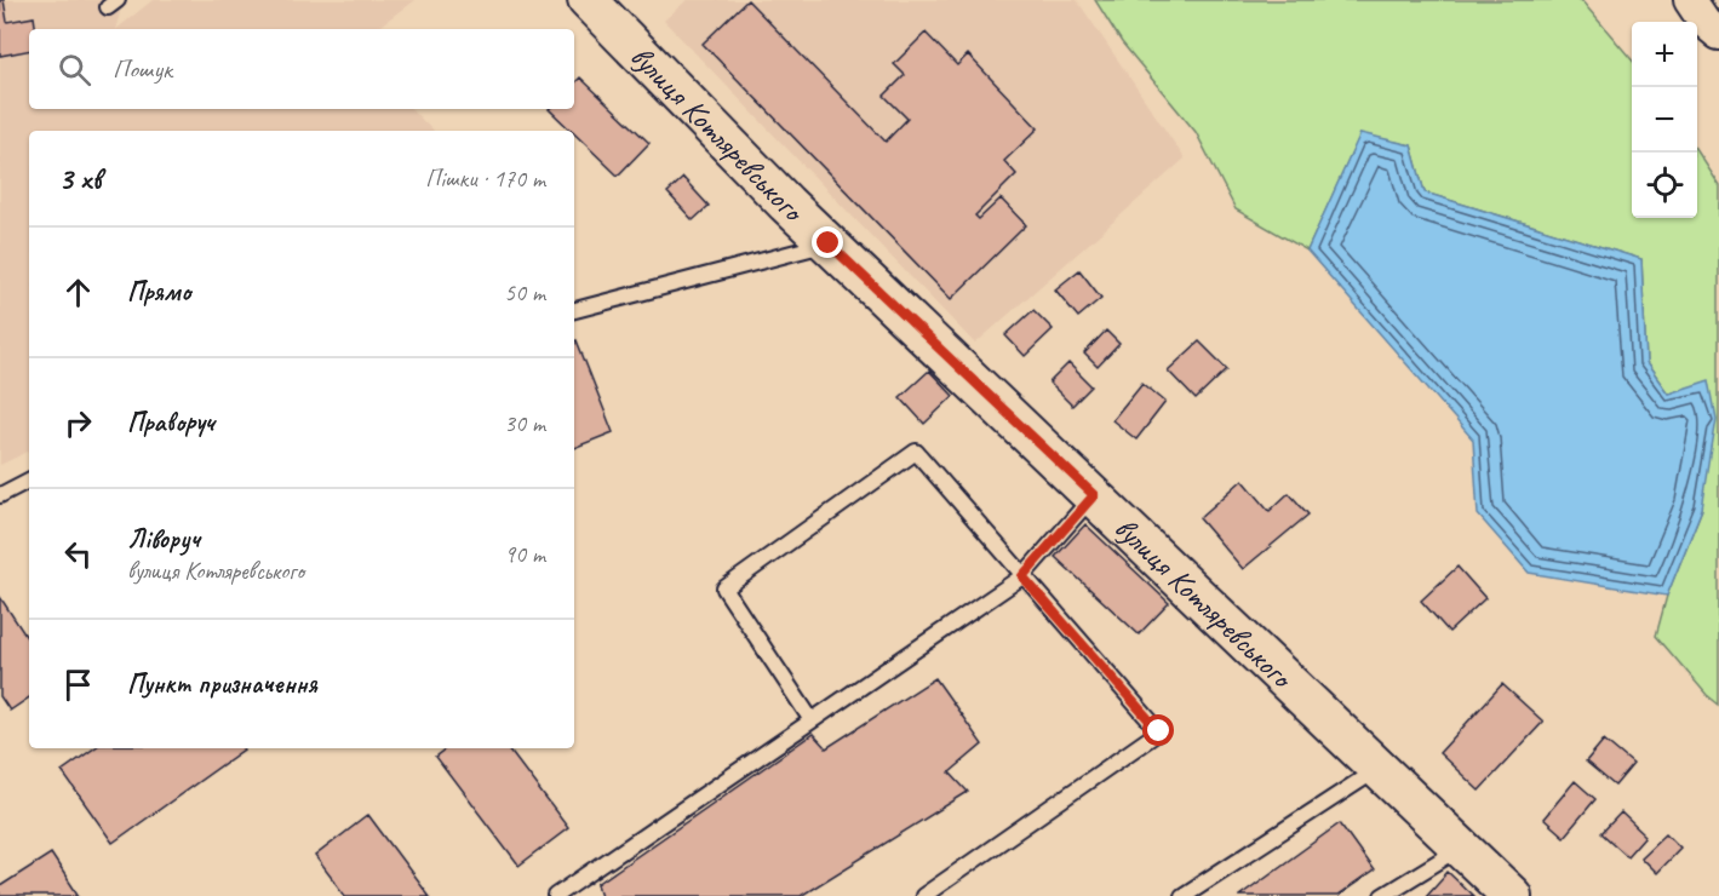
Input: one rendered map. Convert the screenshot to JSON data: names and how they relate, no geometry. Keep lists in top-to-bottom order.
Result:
{
  "streets": {
    "street": ["вулиця Котляревського"]
  },
  "page": {
    "map_buttons": ["+", "−"],
    "search": "Пошук",
    "heading": ["3 хв", "Пішки · 170 m"],
    "list": [
      ["Прямо", "50 m"],
      ["Праворуч", "30 m"],
      ["Ліворуч", "вулиця Котляревського", "90 m"],
      "Пункт призначення"
    ]
  }
}
